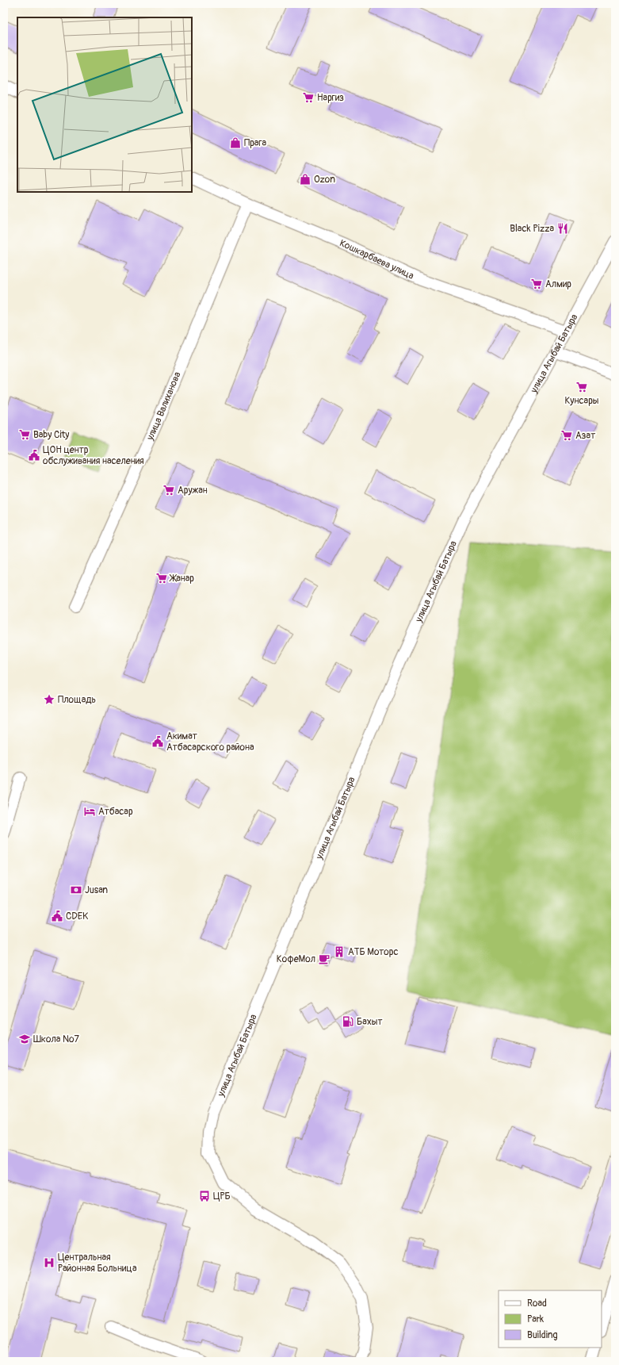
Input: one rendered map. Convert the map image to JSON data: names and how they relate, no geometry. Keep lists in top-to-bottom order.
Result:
{
  "streets": {
    "street": ["Кошкарбаева улица", "улица Агыбай Батыра", "улица Валиханова"]
  },
  "crossings": [
    ["Кошкарбаева улица", "улица Агыбай Батыра"],
    ["Кошкарбаева улица", "улица Валиханова"]
  ],
  "places": {
    "supermarket": [
      "Наргиз",
      "Алмир",
      "Кунсары",
      "Baby City",
      "Азат",
      "Аружан",
      "Жанар"
    ],
    "shop": ["Прага", "Ozon"],
    "restaurant": ["Black Pizza"],
    "public building": ["ЦОН центр обслуживания населения", "Акимат Атбасарского района", "CDEK"],
    "place": ["Площадь"],
    "hotel": ["Атбасар"],
    "bank": ["Jusan"],
    "building": ["АТБ Моторс"],
    "cafe": ["КофеМол"],
    "fuel station": ["Бахыт"],
    "school or university": ["Школа №7"],
    "bus stop": ["ЦРБ"],
    "hospital": ["Центральная Районная Больница"]
  },
  "legend": ["Road", "Park", "Building"]
}
